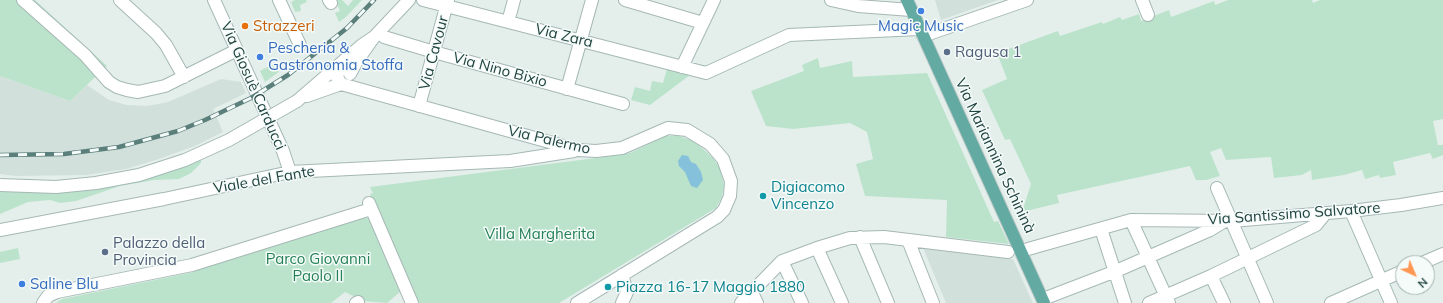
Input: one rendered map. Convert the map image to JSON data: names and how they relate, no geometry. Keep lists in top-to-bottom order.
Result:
{
  "streets": {
    "main road": ["Via Mariannina Schininà"],
    "street": [
      "Via Zara",
      "Via Cavour",
      "Via Nino Bixio",
      "Via Giosuè Carducci",
      "Via Palermo",
      "Viale del Fante",
      "Via Santissimo Salvatore"
    ]
  },
  "crossings": [
    ["Via Zara", "Via Cavour"],
    ["Via Zara", "Via Mariannina Schininà"],
    ["Via Cavour", "Via Nino Bixio"],
    ["Via Cavour", "Via Palermo"],
    ["Via Giosuè Carducci", "Viale del Fante"],
    ["Via Palermo", "Viale del Fante"]
  ],
  "parks": ["Villa Margherita", "Parco Giovanni Paolo II"],
  "places": [
    "Magic Music",
    "Strazzeri",
    "Ragusa 1",
    "Pescheria & Gastronomia Stoffa",
    "Digiacomo Vincenzo",
    "Palazzo della Provincia",
    "Saline Blu",
    "Piazza 16-17 Maggio 1880"
  ],
  "north": "bottom right"
}
